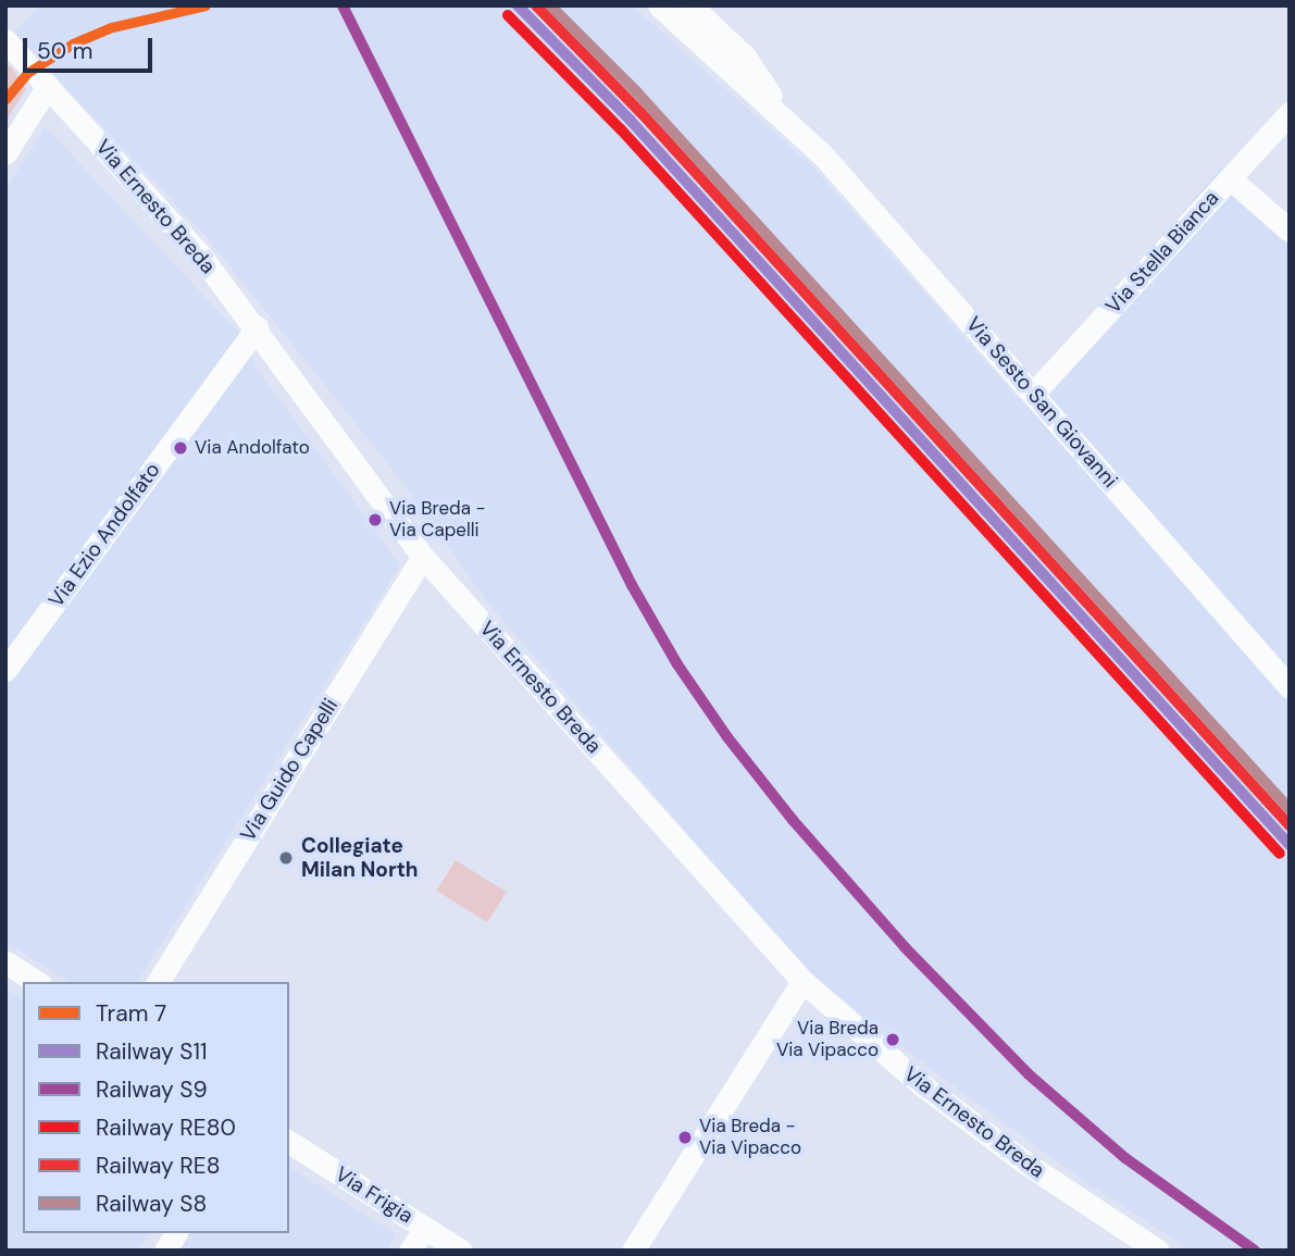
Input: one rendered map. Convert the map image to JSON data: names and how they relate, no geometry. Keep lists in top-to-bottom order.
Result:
{
  "streets": {
    "street": [
      "Via Ernesto Breda",
      "Via Stella Bianca",
      "Via Sesto San Giovanni",
      "Via Ezio Andolfato",
      "Via Guido Capelli",
      "Via Frigia"
    ]
  },
  "crossings": [
    ["Via Ernesto Breda", "Via Ezio Andolfato"],
    ["Via Ernesto Breda", "Via Guido Capelli"],
    ["Via Stella Bianca", "Via Sesto San Giovanni"]
  ],
  "places": [
    "Via Andolfato",
    "Via Breda - Via Capelli",
    "Collegiate Milan North",
    "Via Breda Via Vipacco",
    "Via Breda - Via Vipacco"
  ],
  "lines": [
    "tram line 7",
    "rail line S11",
    "rail line S9",
    "rail line RE8",
    "rail line S8",
    "rail line RE80"
  ],
  "legend": [
    "Tram 7",
    "Railway S11",
    "Railway S9",
    "Railway RE80",
    "Railway RE8",
    "Railway S8"
  ],
  "scale_bar": "50 m"
}
